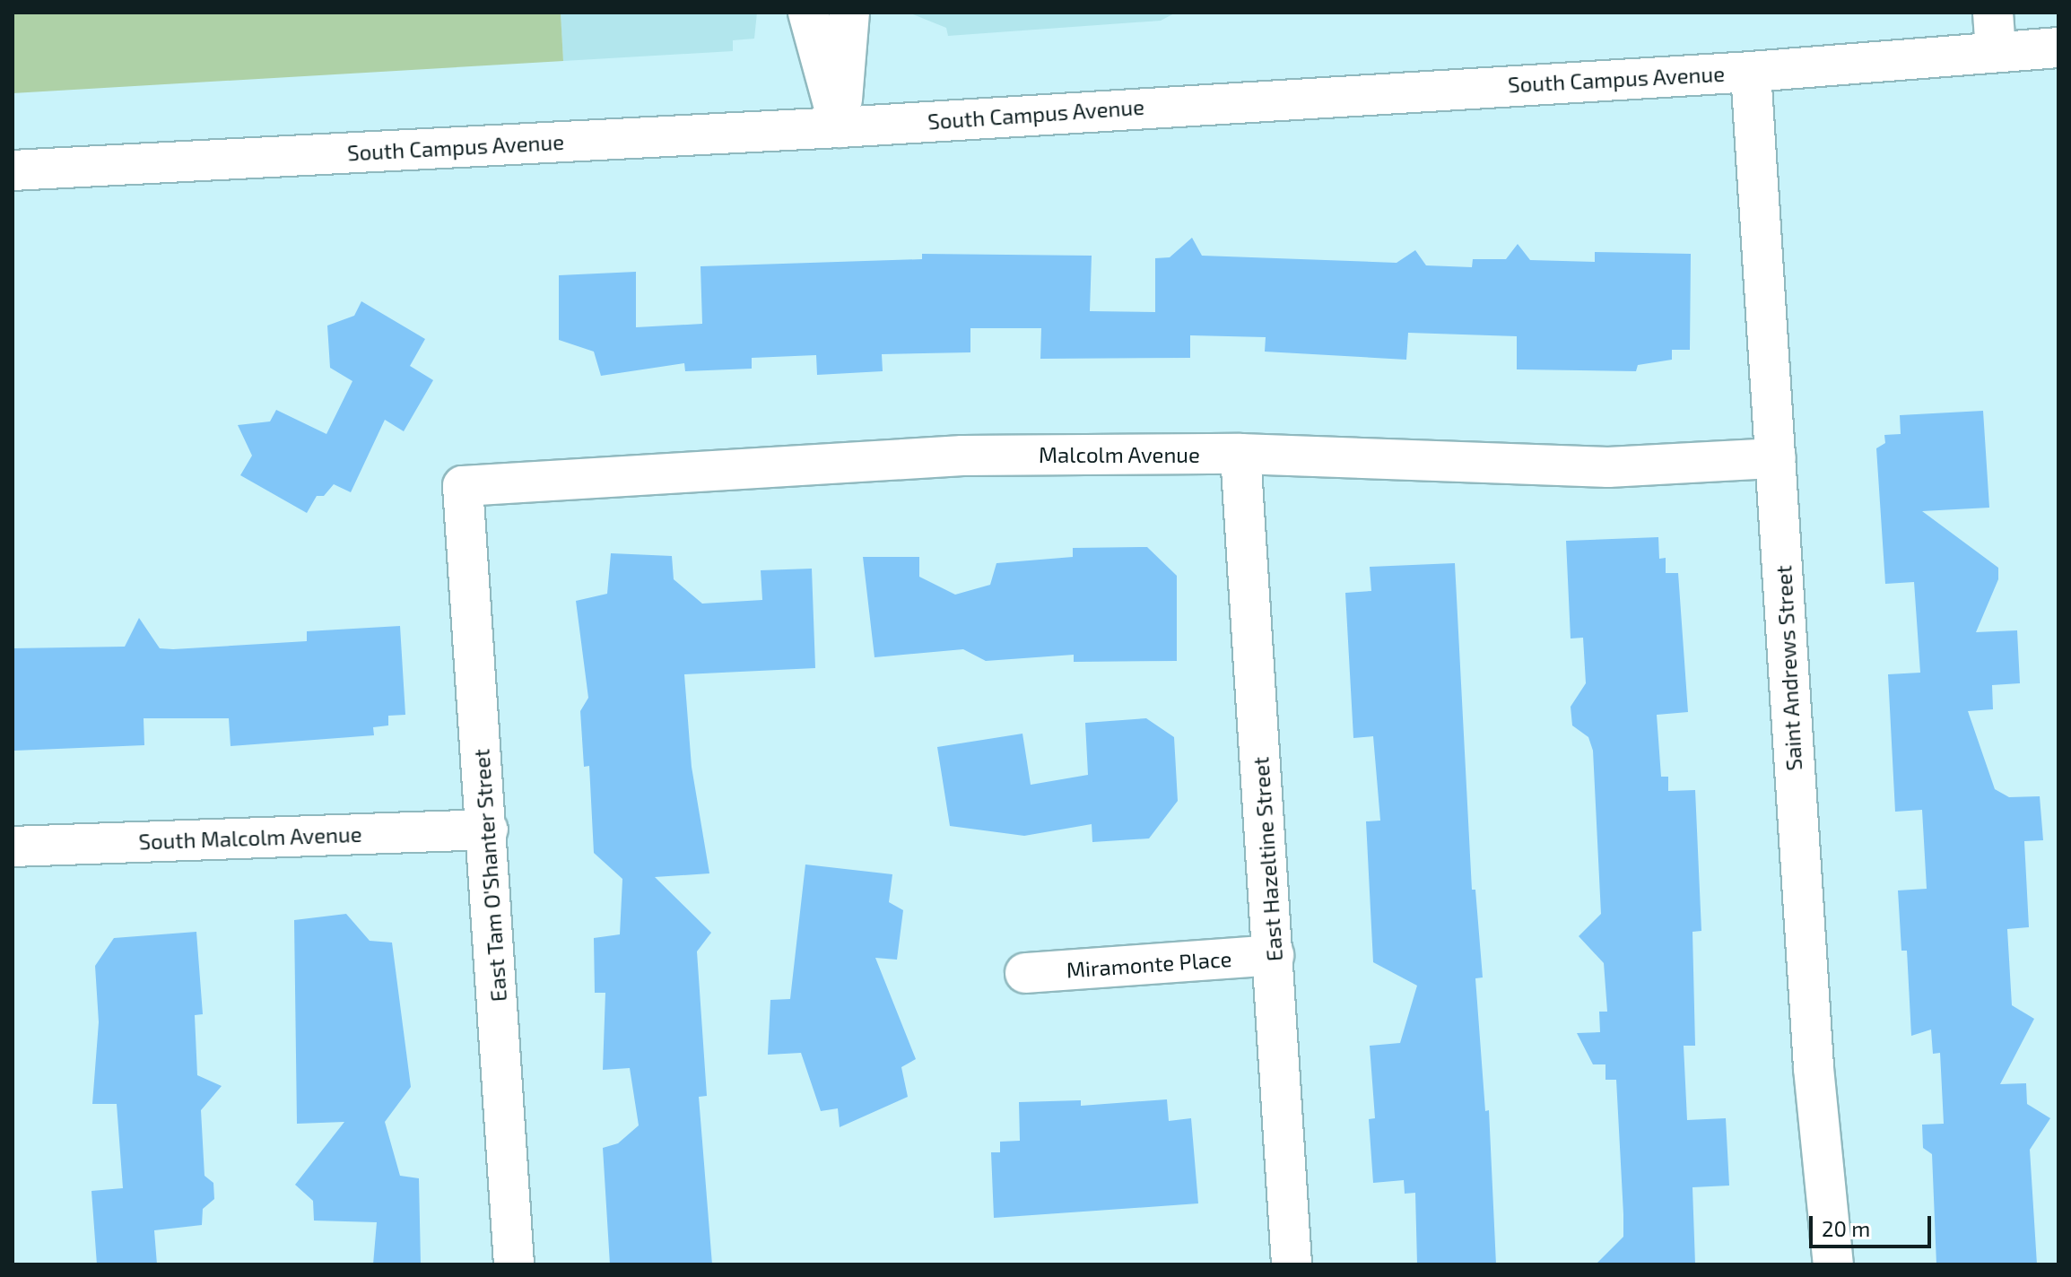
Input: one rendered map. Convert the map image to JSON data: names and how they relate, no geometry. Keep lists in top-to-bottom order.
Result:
{
  "streets": {
    "street": [
      "South Campus Avenue",
      "Malcolm Avenue",
      "Saint Andrews Street",
      "South Malcolm Avenue",
      "East Hazeltine Street",
      "East Tam O'Shanter Street",
      "Miramonte Place"
    ]
  },
  "crossings": [
    ["South Campus Avenue", "Saint Andrews Street"],
    ["Malcolm Avenue", "Saint Andrews Street"],
    ["Malcolm Avenue", "East Hazeltine Street"],
    ["Malcolm Avenue", "East Tam O'Shanter Street"],
    ["South Malcolm Avenue", "East Tam O'Shanter Street"],
    ["East Hazeltine Street", "Miramonte Place"]
  ],
  "scale_bar": "20 m"
}
